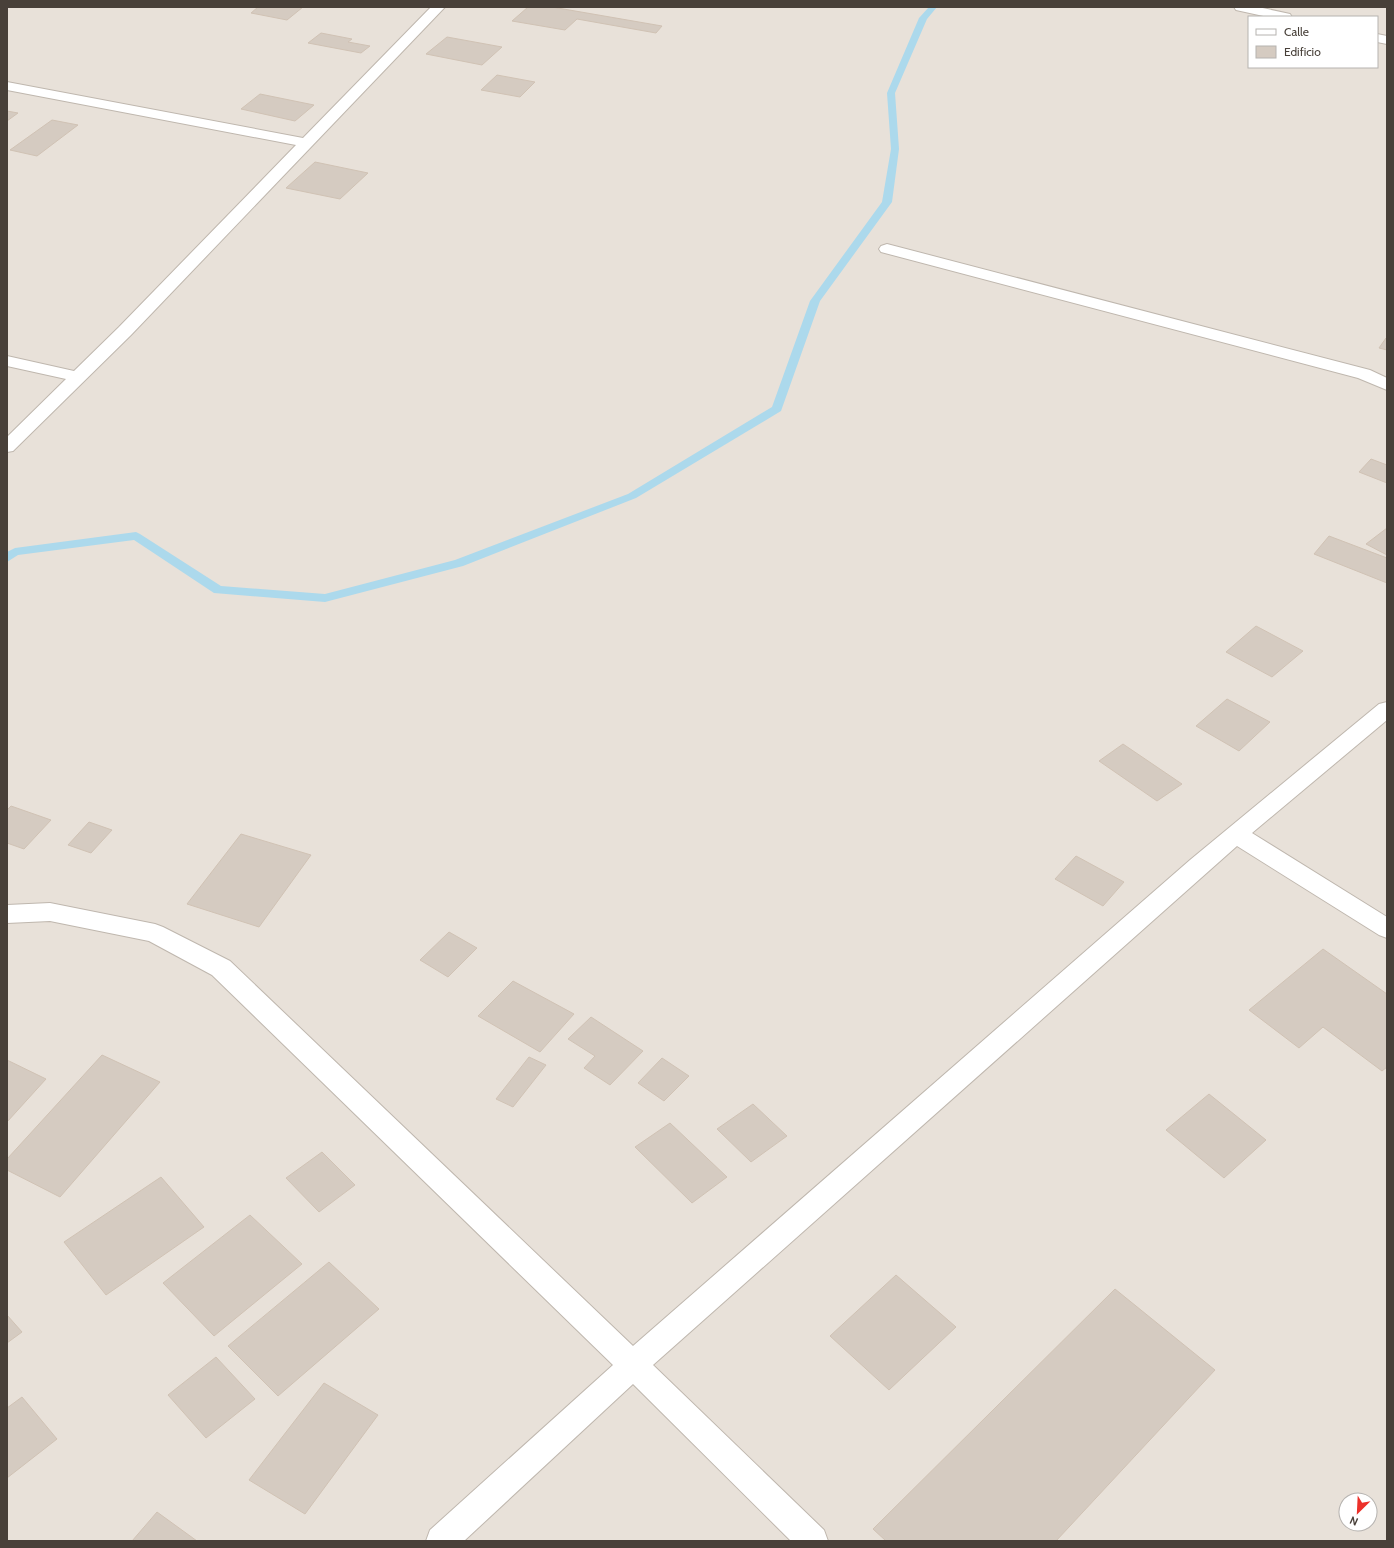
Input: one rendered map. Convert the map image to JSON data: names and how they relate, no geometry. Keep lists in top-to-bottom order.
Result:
{
  "legend": ["Calle", "Edificio"],
  "north": "bottom left"
}
